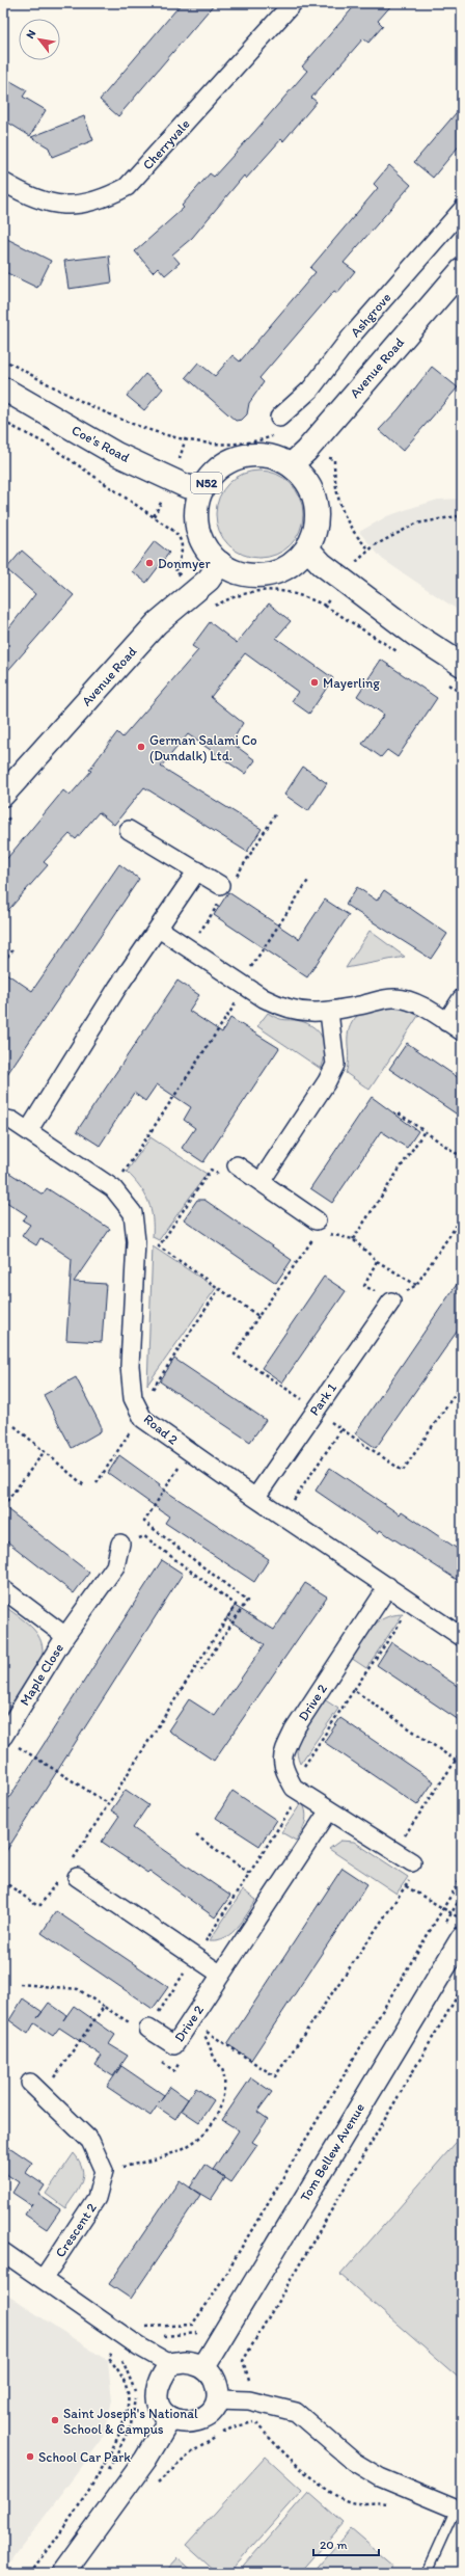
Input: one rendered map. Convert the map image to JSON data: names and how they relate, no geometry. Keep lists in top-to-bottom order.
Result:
{
  "streets": {
    "main road": ["Avenue Road", "Coe's Road", "N52"],
    "street": [
      "Cherryvale",
      "Ashgrove",
      "Park 1",
      "Road 2",
      "Maple Close",
      "Drive 2",
      "Tom Bellew Avenue",
      "Crescent 2"
    ]
  },
  "crossings": [
    ["Avenue Road", "Coe's Road"],
    ["Avenue Road", "N52"],
    ["Coe's Road", "N52"],
    ["Park 1", "Road 2"],
    ["Road 2", "Drive 2"]
  ],
  "places": [
    "Donmyer",
    "Mayerling",
    "German Salami Co (Dundalk) Ltd.",
    "Saint Joseph's National School & Campus",
    "School Car Park"
  ],
  "scale_bar": "20 m",
  "north": "top left"
}
